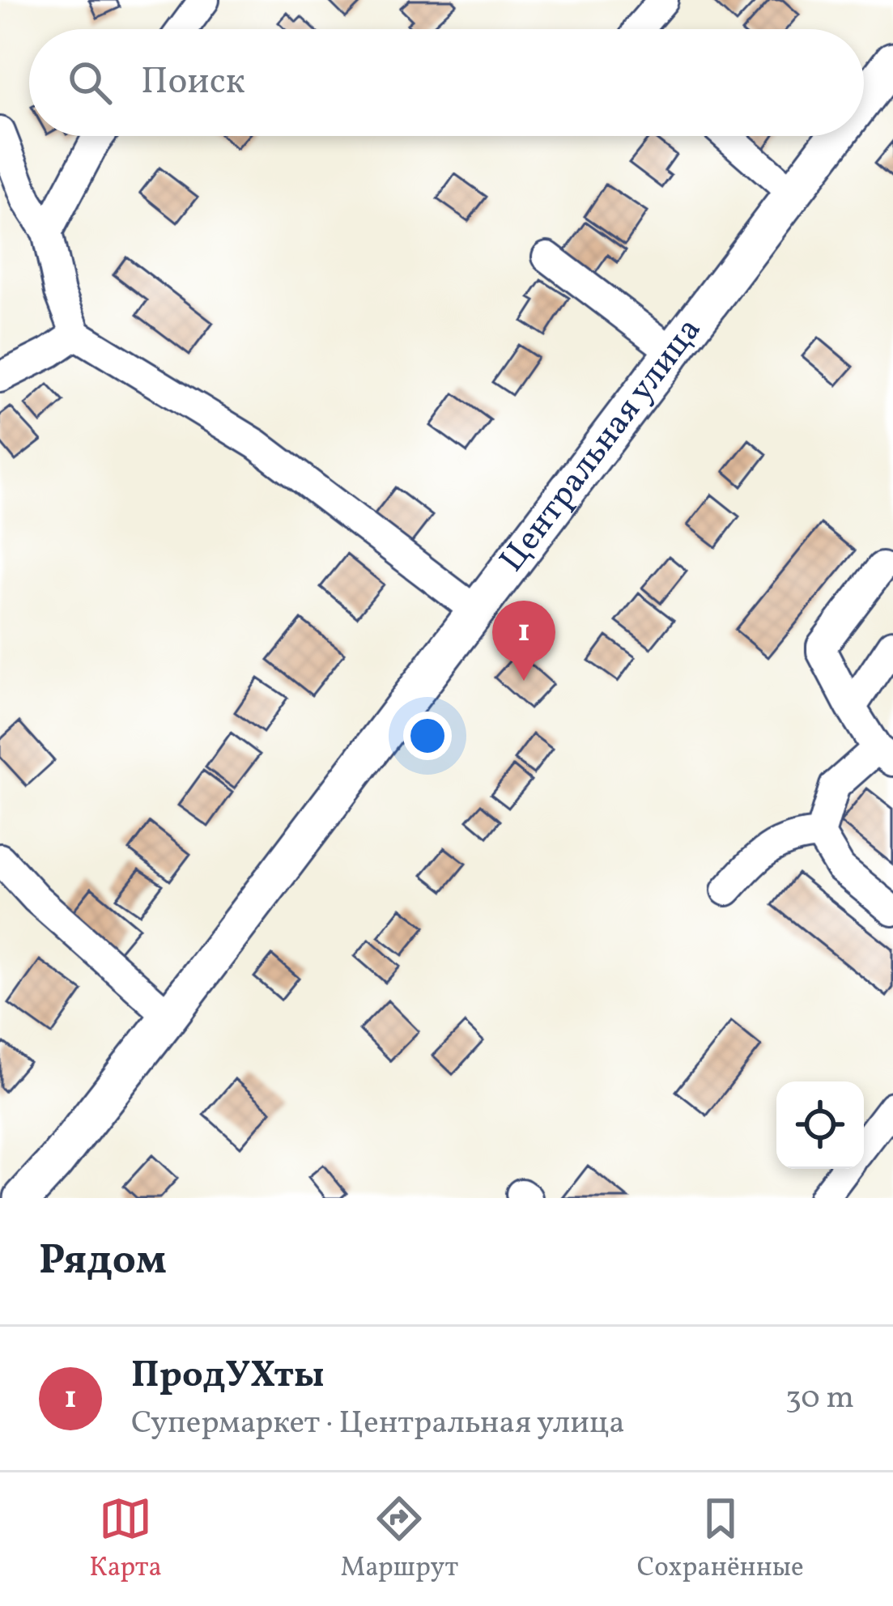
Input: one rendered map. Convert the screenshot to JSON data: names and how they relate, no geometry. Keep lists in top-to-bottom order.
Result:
{
  "streets": {
    "main road": ["Центральная улица"]
  },
  "page": {
    "search": "Поиск",
    "pins": "1",
    "heading": "Рядом",
    "list": [
      {
        "mark": "1",
        "name": "ПродУХты",
        "note": "Супермаркет · Центральная улица",
        "value": "30 m"
      }
    ],
    "nav": ["Карта", "Маршрут", "Сохранённые"]
  }
}
